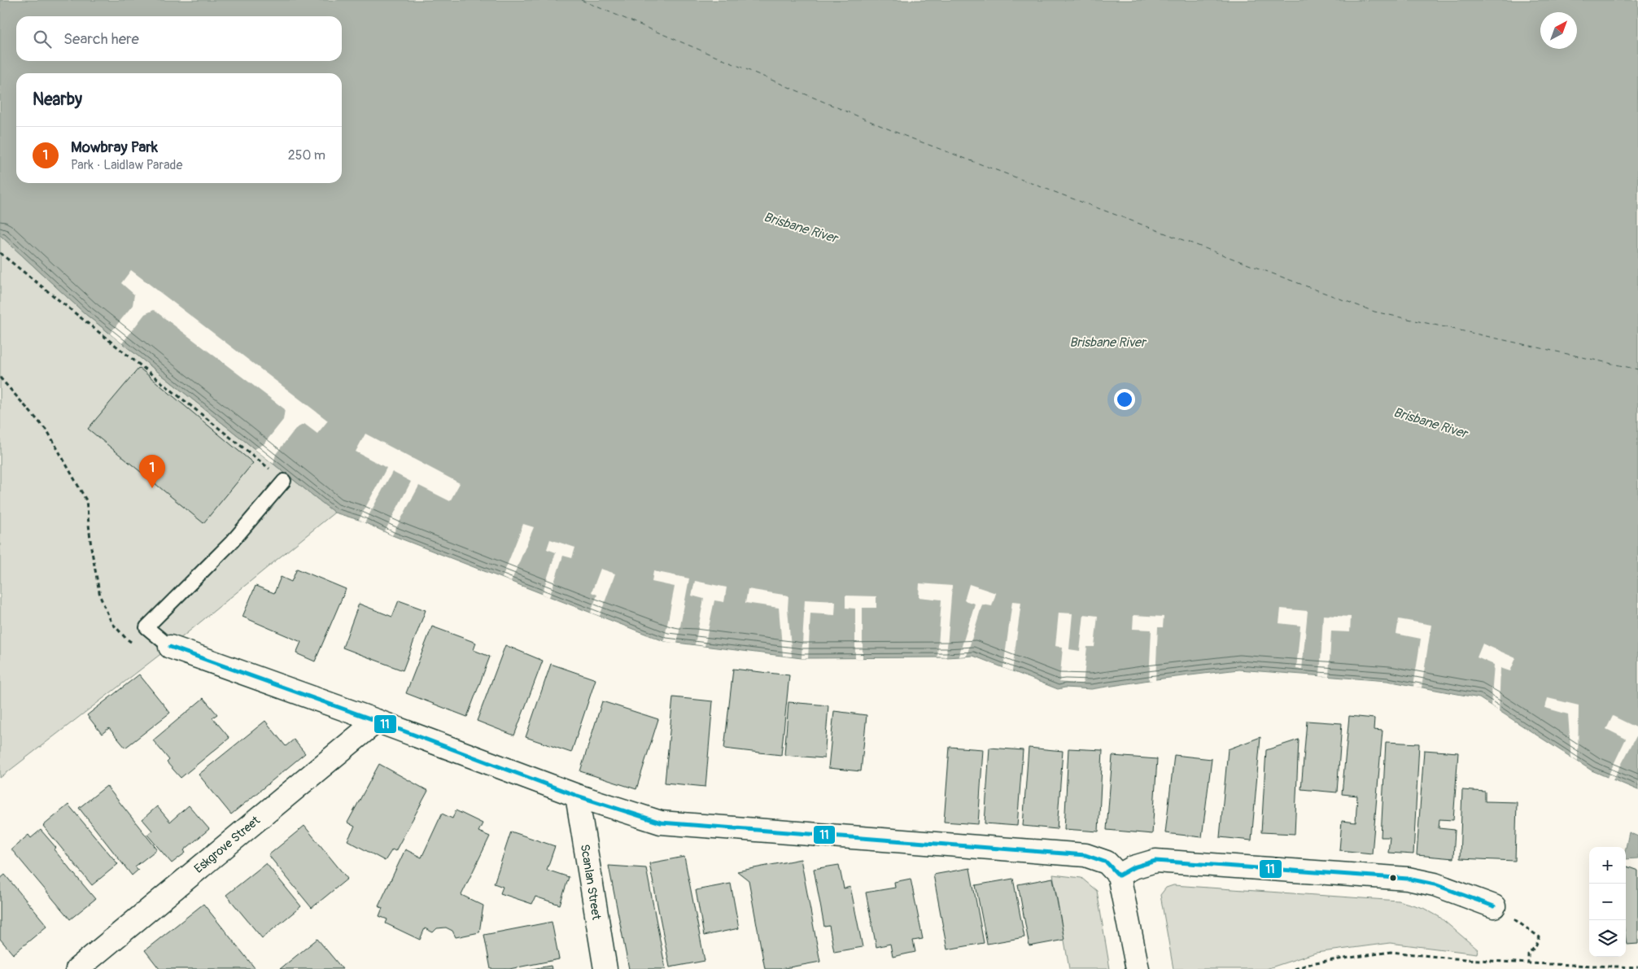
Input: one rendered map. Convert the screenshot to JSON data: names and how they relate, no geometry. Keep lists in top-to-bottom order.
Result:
{
  "streets": {
    "street": ["Eskgrove Street", "Scanlan Street"]
  },
  "water": ["Brisbane River"],
  "lines": ["transit line 11"],
  "north": "top right",
  "page": {
    "search": "Search here",
    "heading": "Nearby",
    "list": [
      {
        "mark": "1",
        "name": "Mowbray Park",
        "note": "Park · Laidlaw Parade",
        "value": "250 m"
      }
    ],
    "pins": "1",
    "map_buttons": ["+", "−"]
  }
}
